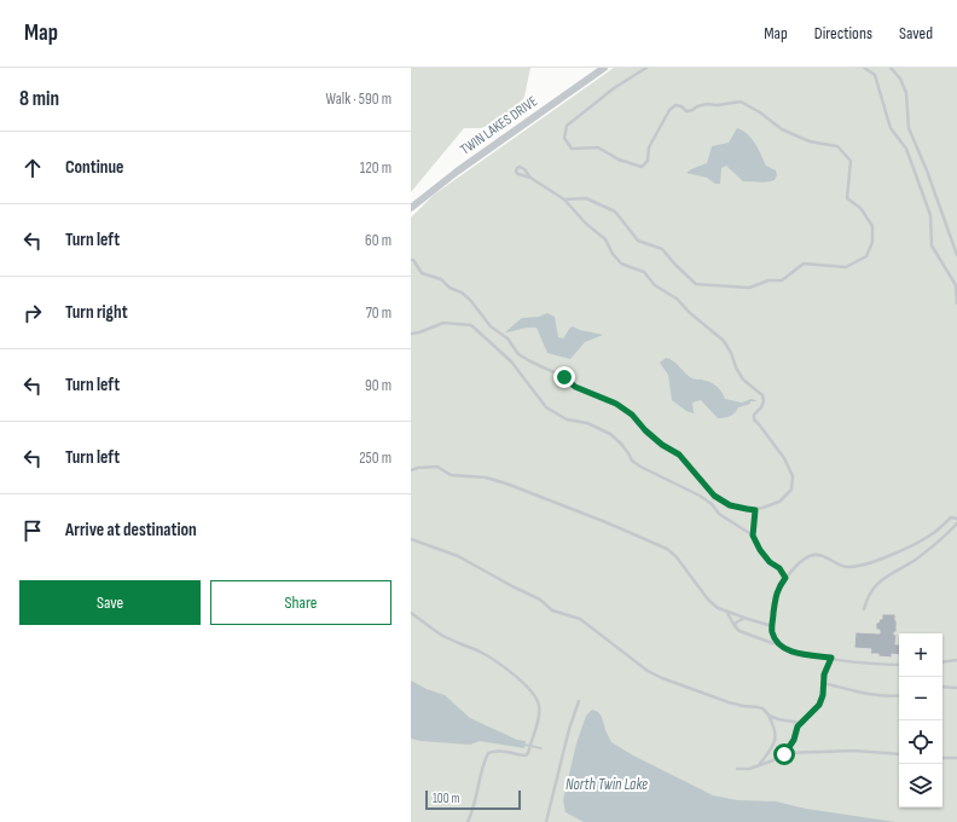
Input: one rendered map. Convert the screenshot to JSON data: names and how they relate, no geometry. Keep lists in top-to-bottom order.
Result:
{
  "streets": {
    "street": ["TWIN LAKES DRIVE"]
  },
  "water": ["North Twin Lake"],
  "scale_bar": "100 m",
  "page": {
    "header": "Map",
    "nav": ["Map", "Directions", "Saved"],
    "heading": ["8 min", "Walk · 590 m"],
    "list": [
      ["Continue", "120 m"],
      ["Turn left", "60 m"],
      ["Turn right", "70 m"],
      ["Turn left", "90 m"],
      ["Turn left", "250 m"],
      "Arrive at destination"
    ],
    "buttons": ["Save", "Share"],
    "map_buttons": ["+", "−"],
    "scale": "100 m"
  }
}
